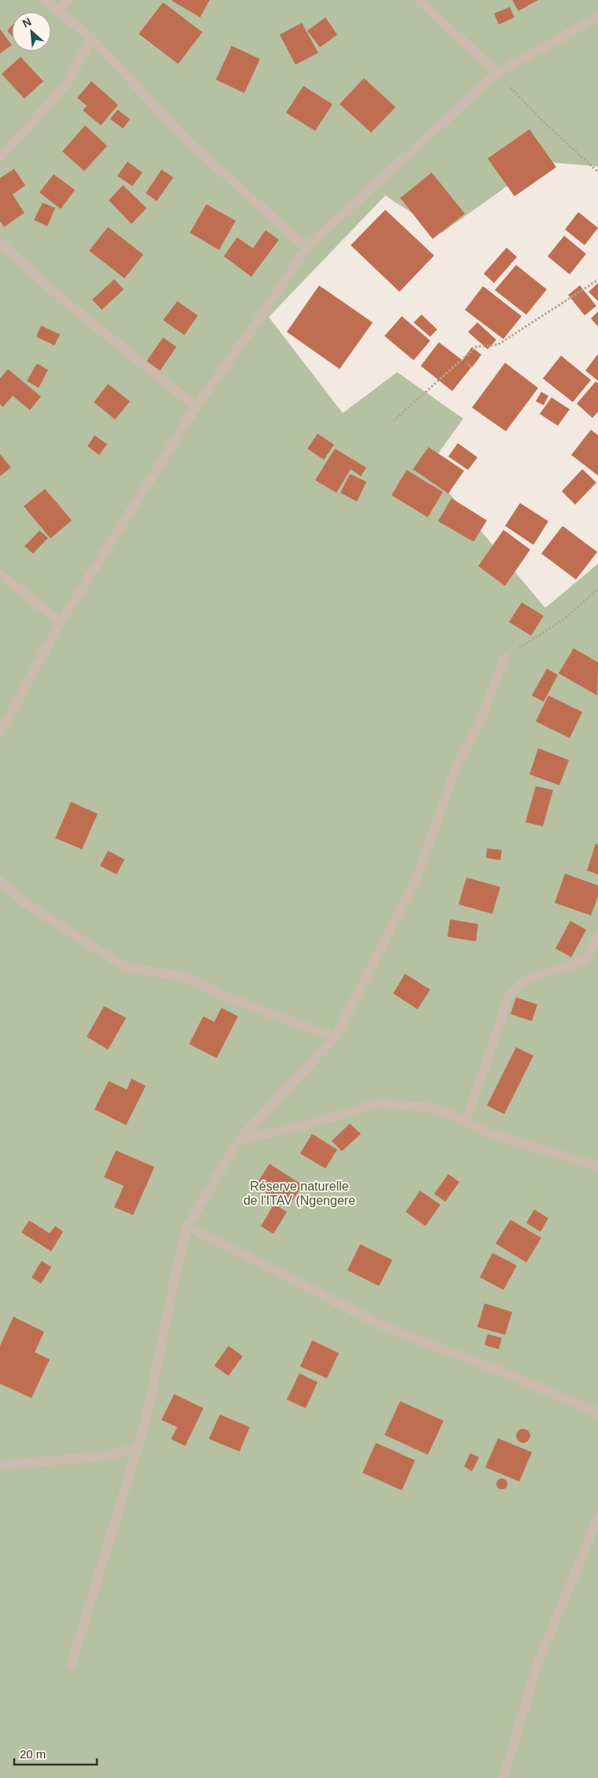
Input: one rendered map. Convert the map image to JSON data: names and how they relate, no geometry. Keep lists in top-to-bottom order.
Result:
{
  "parks": ["Réserve naturelle de l'ITAV (Ngengere"],
  "scale_bar": "20 m",
  "north": "top left"
}
